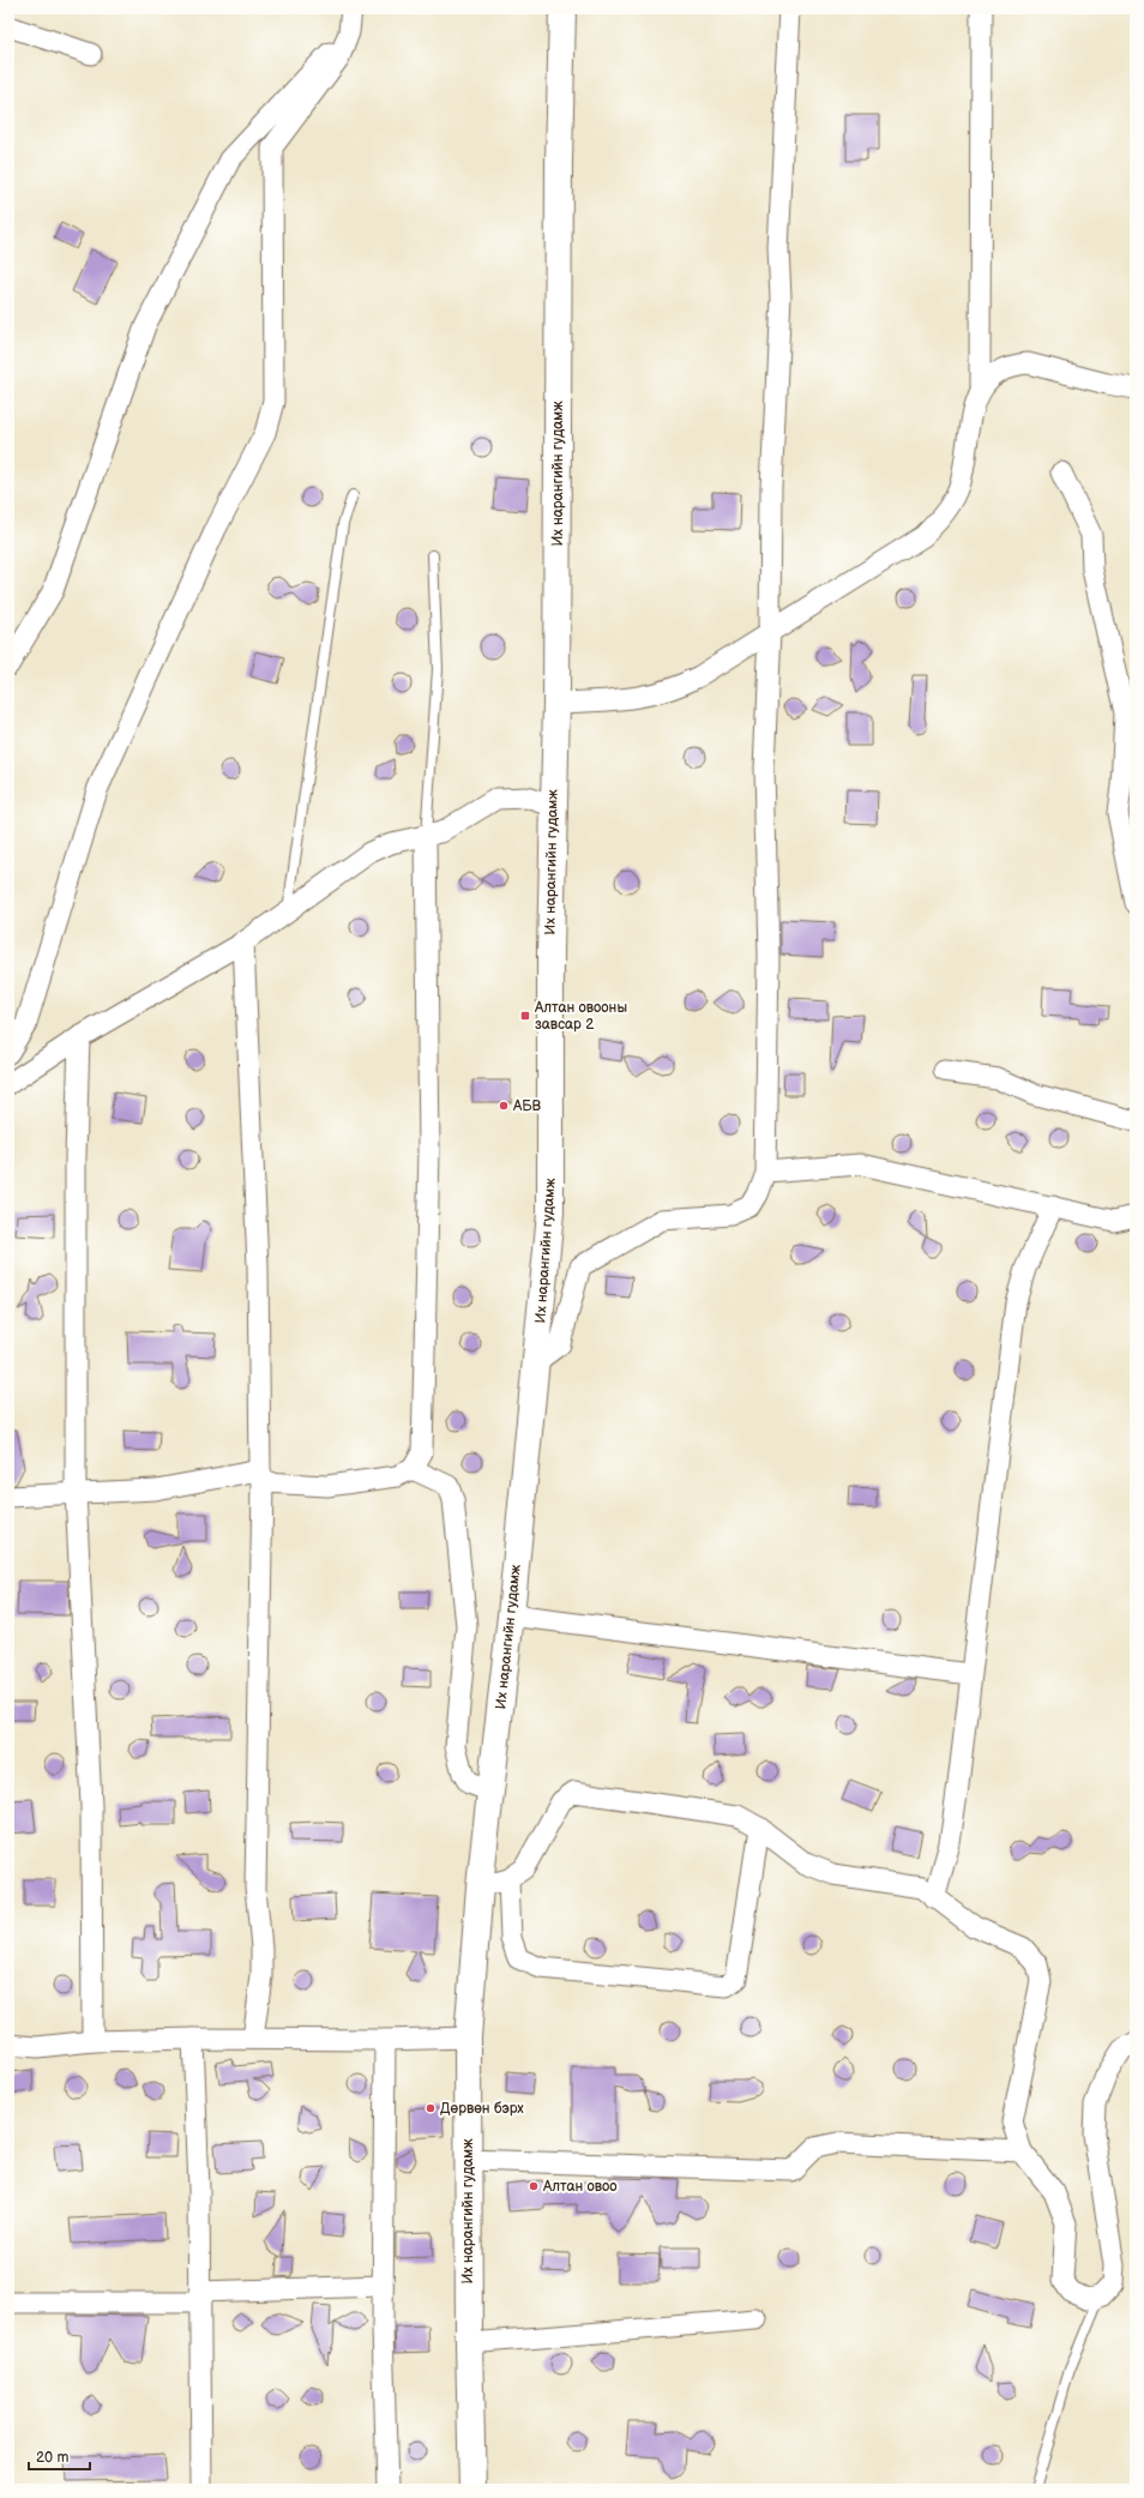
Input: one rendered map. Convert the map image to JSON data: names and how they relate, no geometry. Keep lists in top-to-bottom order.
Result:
{
  "streets": {
    "main road": ["Их нарангийн гудамж"]
  },
  "places": {
    "transit": ["Алтан овооны завсар 2"],
    "other": ["АБВ", "Дөрвөн бэрх", "Алтан овоо"]
  },
  "scale_bar": "20 m"
}
